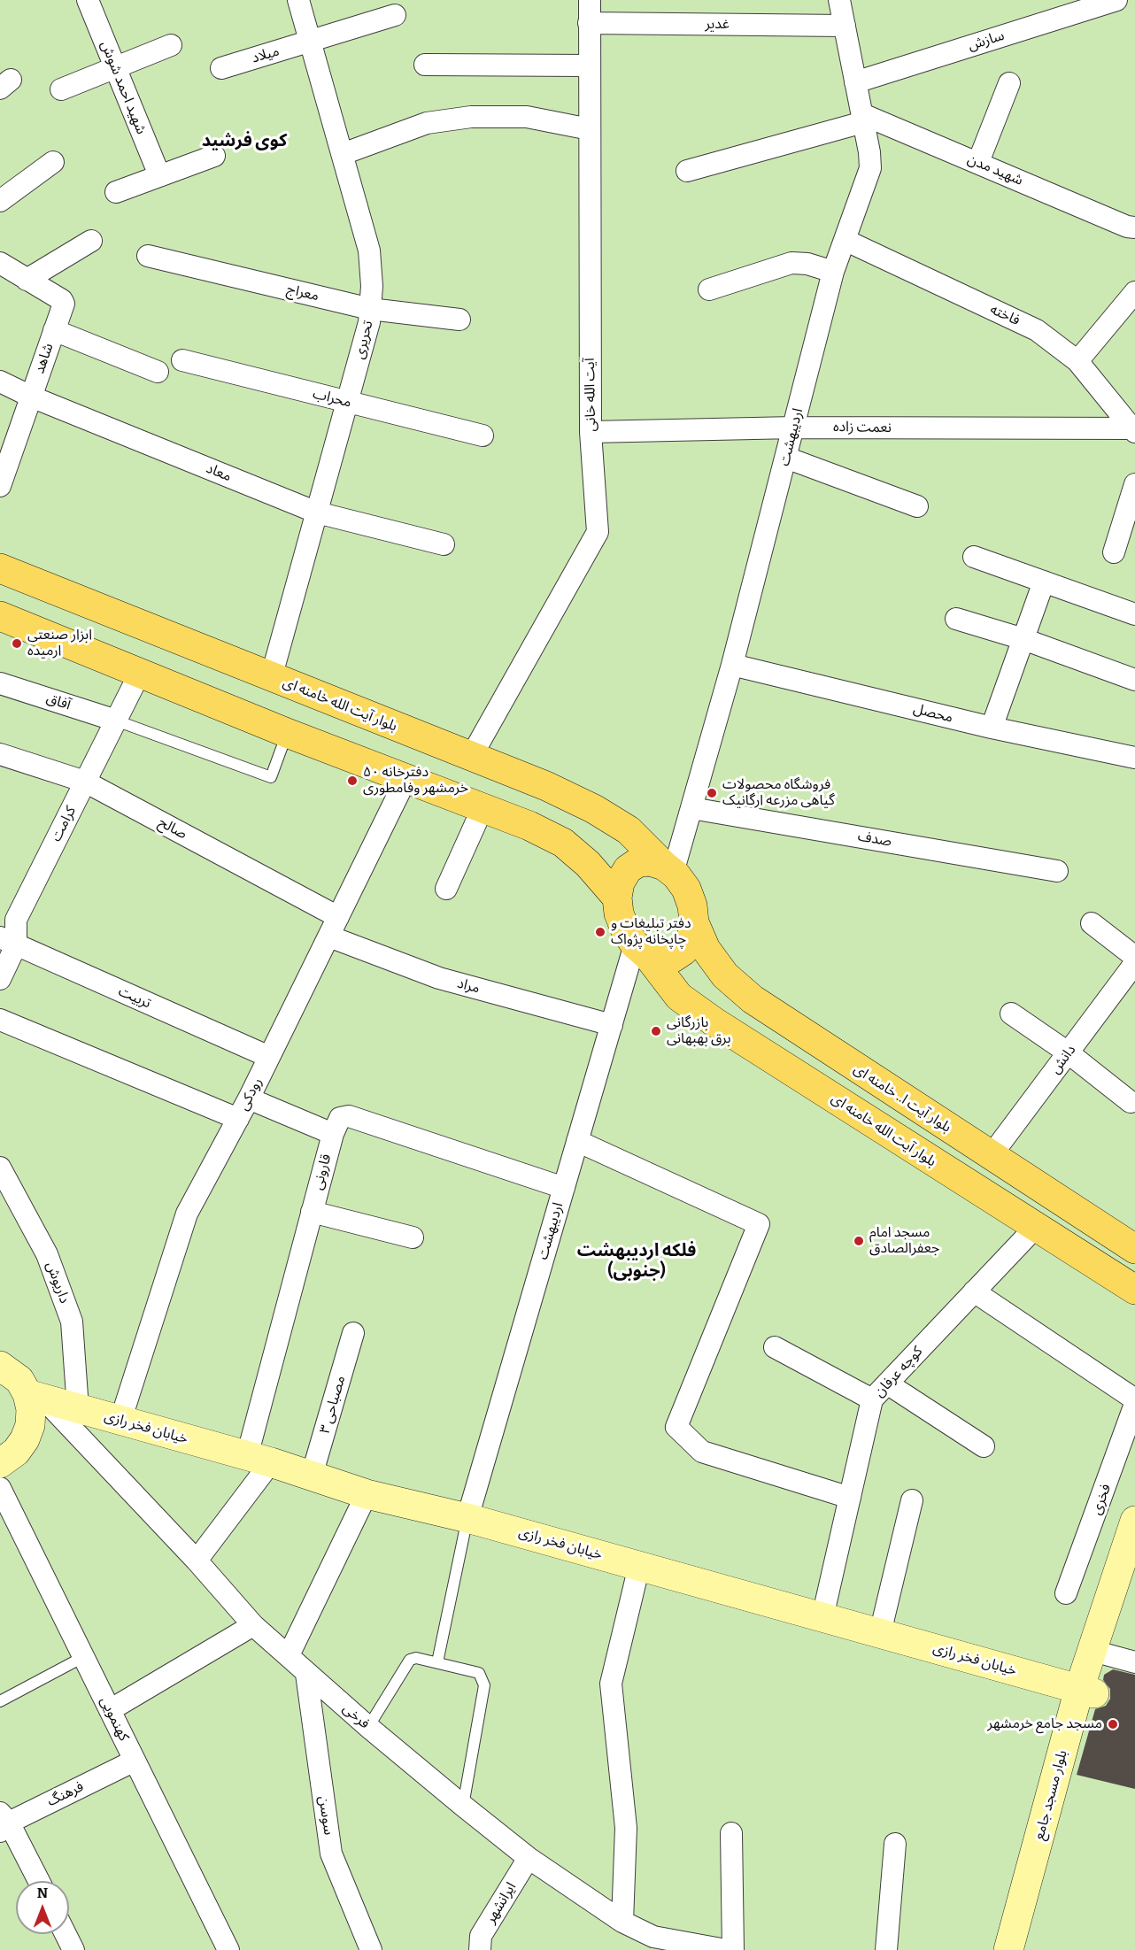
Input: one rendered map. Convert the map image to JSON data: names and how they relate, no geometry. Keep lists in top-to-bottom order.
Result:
{
  "streets": {
    "main road": [
      "بلوار آیت الله خامنه ای",
      "بلوار آیت ا.. خامنه ای",
      "خیابان فخر رازی",
      "بلوار مسجد جامع"
    ],
    "street": [
      "غدیر",
      "سازش",
      "میلاد",
      "شهید احمد شوش",
      "شهید مدن",
      "معراج",
      "فاخته",
      "تحریری",
      "شاهد",
      "آیت الله خانی",
      "محراب",
      "نعمت زاده",
      "اردیبهشت",
      "معاد",
      "آفاق",
      "محصل",
      "کرامت",
      "صالح",
      "صدف",
      "مراد",
      "تربیت",
      "دانش",
      "رودکی",
      "قارونی",
      "داریوش",
      "کوچه عرفان",
      "مصباحی ۳",
      "فخری",
      "فرخی",
      "کهنمویی",
      "فرهنگ",
      "سوسن",
      "ایرانشهر"
    ]
  },
  "crossings": [
    ["غدیر", "آیت الله خانی"],
    ["غدیر", "اردیبهشت"],
    ["سازش", "اردیبهشت"],
    ["میلاد", "تحریری"],
    ["شهید مدن", "اردیبهشت"],
    ["معراج", "تحریری"],
    ["فاخته", "نعمت زاده"],
    ["فاخته", "اردیبهشت"],
    ["تحریری", "محراب"],
    ["تحریری", "معاد"],
    ["تحریری", "بلوار آیت الله خامنه ای"],
    ["شاهد", "معاد"],
    ["آیت الله خانی", "نعمت زاده"],
    ["آیت الله خانی", "بلوار آیت الله خامنه ای"],
    ["نعمت زاده", "اردیبهشت"],
    ["اردیبهشت", "بلوار آیت الله خامنه ای"],
    ["اردیبهشت", "محصل"],
    ["اردیبهشت", "صدف"],
    ["اردیبهشت", "مراد"],
    ["اردیبهشت", "بلوار آیت ا.. خامنه ای"],
    ["اردیبهشت", "قارونی"],
    ["اردیبهشت", "خیابان فخر رازی"],
    ["آفاق", "کرامت"],
    ["بلوار آیت الله خامنه ای", "بلوار آیت ا.. خامنه ای"],
    ["بلوار آیت الله خامنه ای", "کوچه عرفان"],
    ["کرامت", "صالح"],
    ["کرامت", "تربیت"],
    ["صالح", "رودکی"],
    ["مراد", "رودکی"],
    ["تربیت", "رودکی"],
    ["دانش", "بلوار آیت ا.. خامنه ای"],
    ["رودکی", "خیابان فخر رازی"],
    ["قارونی", "خیابان فخر رازی"],
    ["داریوش", "خیابان فخر رازی"],
    ["کوچه عرفان", "خیابان فخر رازی"],
    ["مصباحی ۳", "خیابان فخر رازی"],
    ["خیابان فخر رازی", "فرخی"],
    ["خیابان فخر رازی", "بلوار مسجد جامع"],
    ["فرخی", "سوسن"],
    ["فرخی", "ایرانشهر"],
    ["کهنمویی", "فرهنگ"]
  ],
  "districts": ["کوی فرشید", "فلکه اردیبهشت (جنوبی)"],
  "places": [
    "ابزار صنعتی ارمیده",
    "دفترخانه ۵۰ خرمشهر وفامطوری",
    "فروشگاه محصولات گیاهی مزرعه ارگانیک",
    "دفتر تبلیغات و چاپخانه پژواک",
    "بازرگانی برق بهبهانی",
    "مسجد امام جعفرالصادق",
    "مسجد جامع خرمشهر"
  ],
  "north": "top"
}
